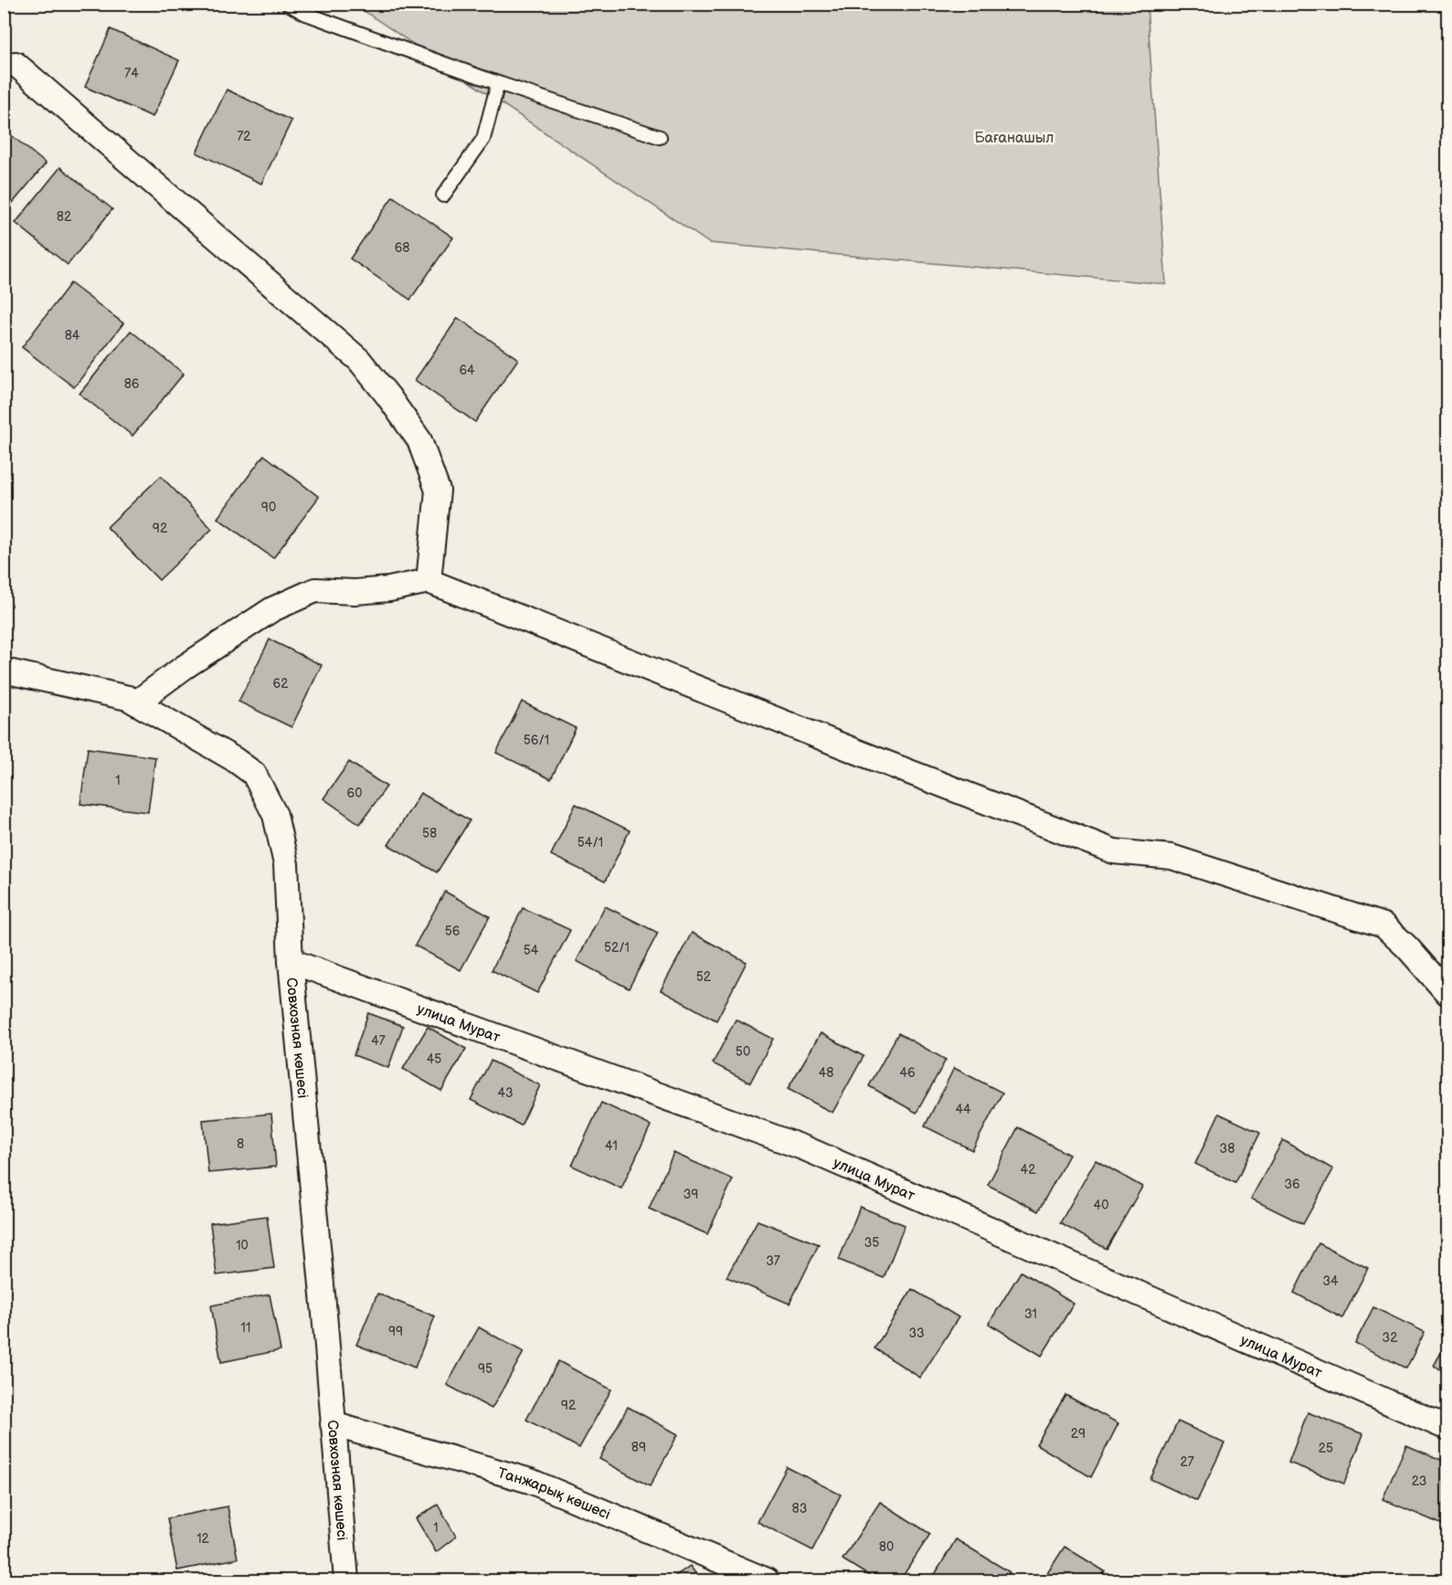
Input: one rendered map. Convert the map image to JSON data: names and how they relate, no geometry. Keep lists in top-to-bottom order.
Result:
{
  "streets": {
    "street": ["улица Мурат", "Совхозная көшесі", "Танжарық көшесі"]
  },
  "crossings": [
    ["улица Мурат", "Совхозная көшесі"],
    ["Совхозная көшесі", "Танжарық көшесі"]
  ],
  "parks": ["Бағанашыл"],
  "house_numbers": [
    "74",
    "72",
    "82",
    "68",
    "84",
    "64",
    "86",
    "90",
    "92",
    "62",
    "56/1",
    "1",
    "60",
    "58",
    "54/1",
    "56",
    "52/1",
    "54",
    "52",
    "47",
    "50",
    "45",
    "48",
    "46",
    "43",
    "44",
    "8",
    "41",
    "38",
    "42",
    "36",
    "39",
    "40",
    "35",
    "10",
    "37",
    "34",
    "31",
    "11",
    "99",
    "33",
    "32",
    "95",
    "92",
    "29",
    "89",
    "25",
    "27",
    "23",
    "83",
    "1",
    "12",
    "80"
  ]
}
